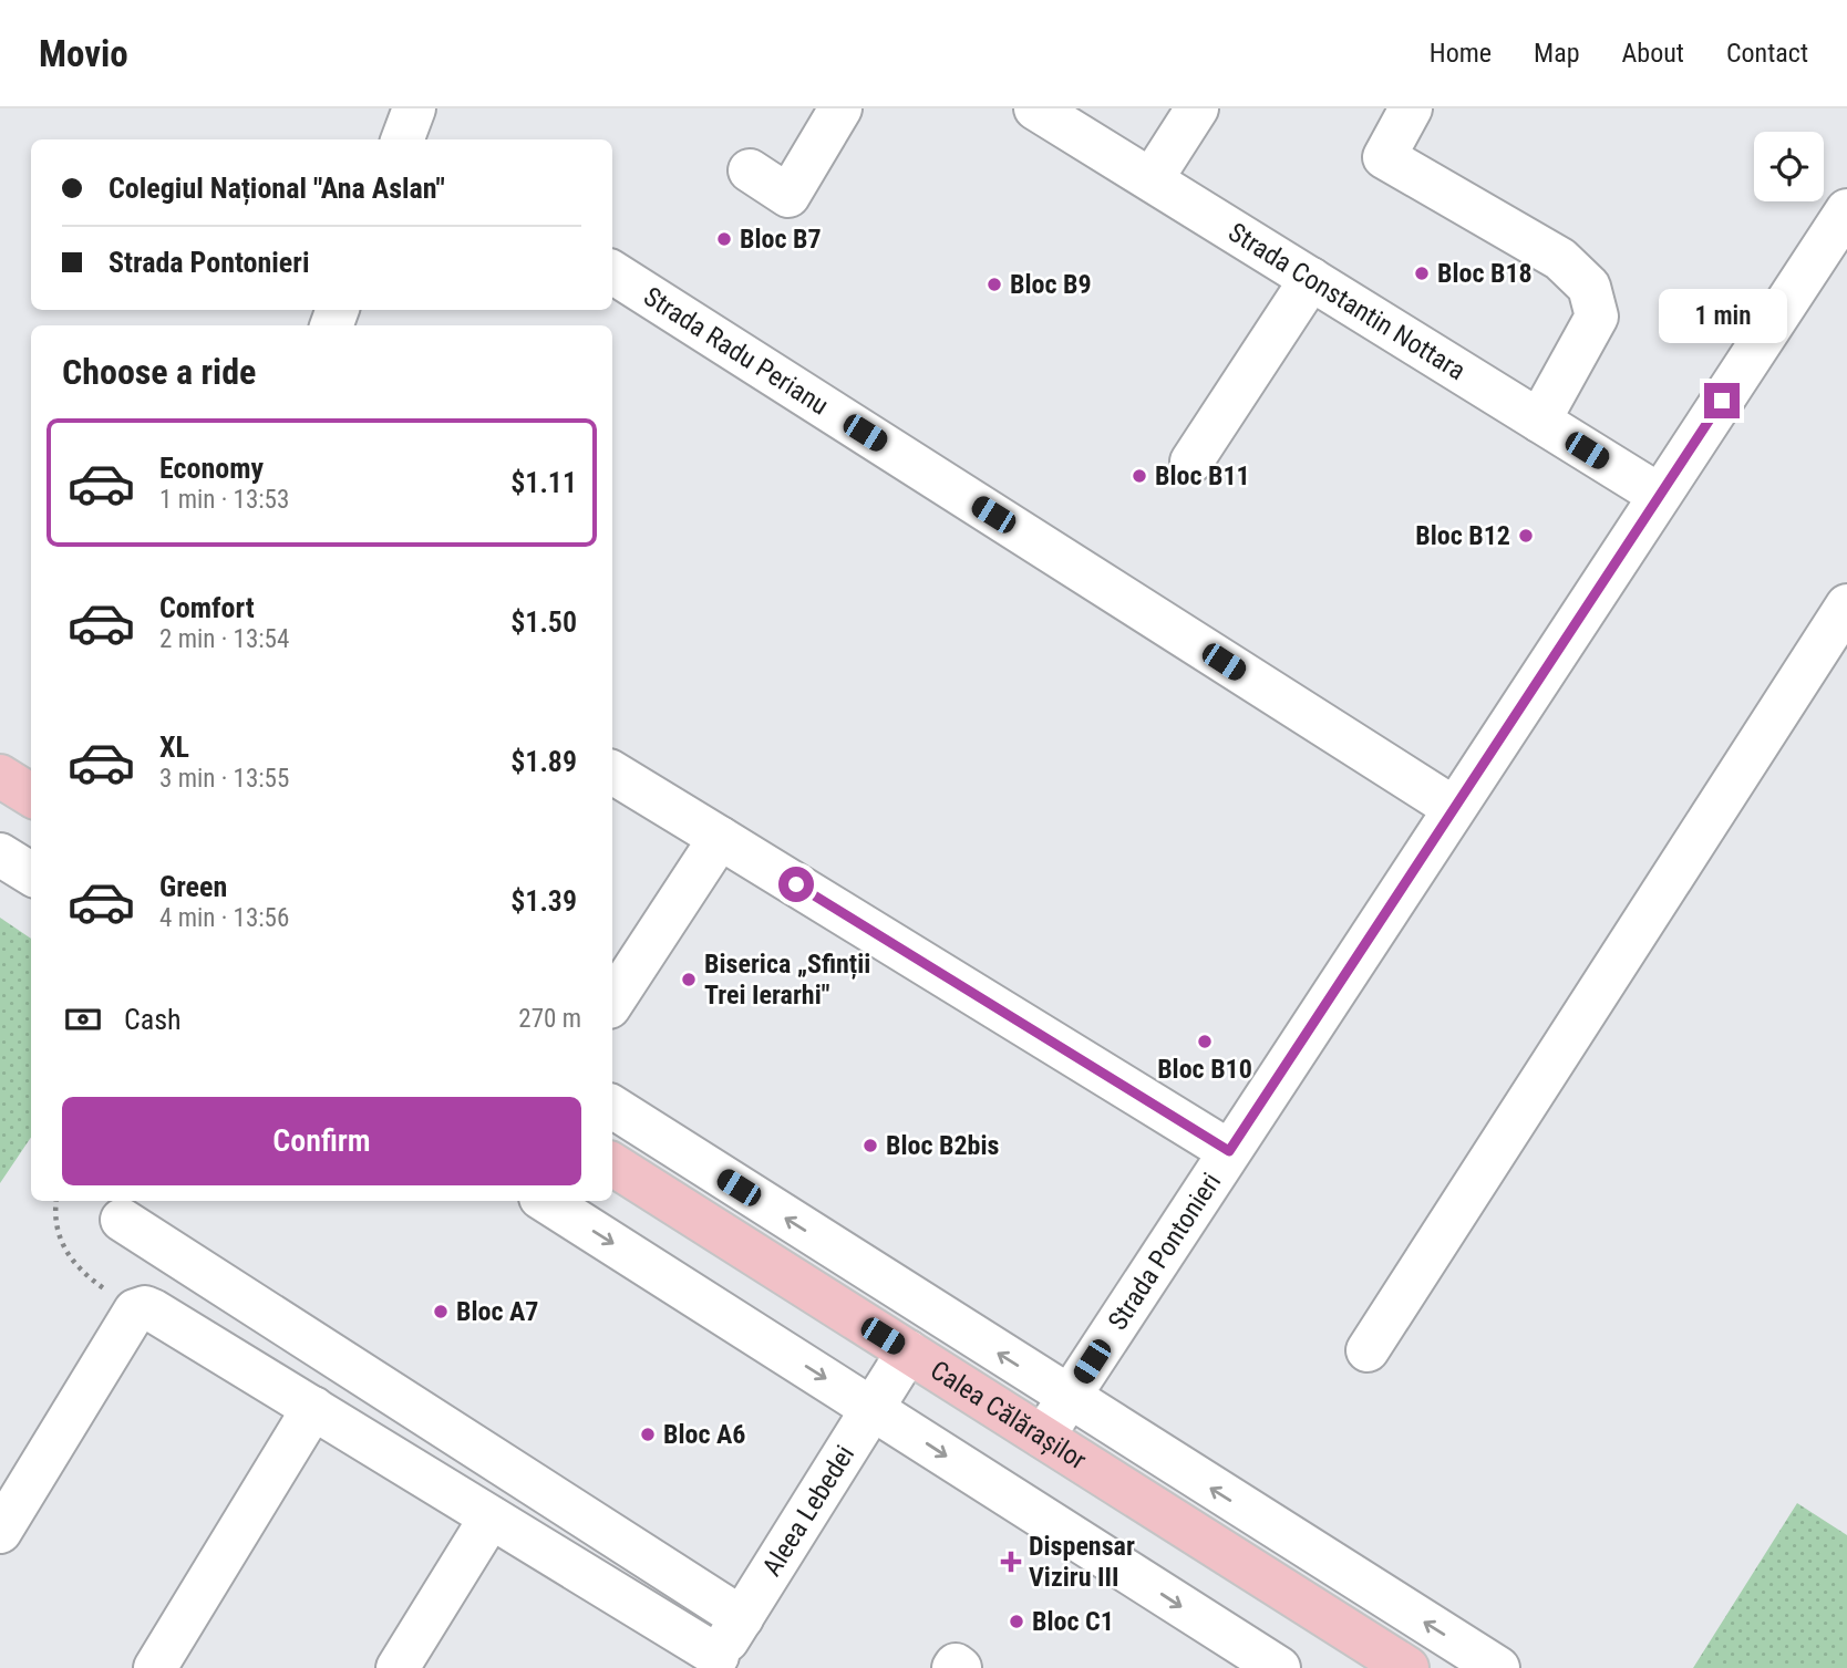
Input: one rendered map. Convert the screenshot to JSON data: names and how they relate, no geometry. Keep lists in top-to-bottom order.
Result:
{
  "streets": {
    "main road": ["Calea Călărașilor"],
    "street": [
      "Strada Constantin Nottara",
      "Strada Radu Perianu",
      "Strada Pontonieri",
      "Aleea Lebedei"
    ]
  },
  "crossings": [
    ["Strada Constantin Nottara", "Strada Pontonieri"],
    ["Strada Radu Perianu", "Strada Pontonieri"],
    ["Strada Pontonieri", "Calea Călărașilor"],
    ["Calea Călărașilor", "Aleea Lebedei"]
  ],
  "places": {
    "other": [
      "Bloc B7",
      "Bloc B18",
      "Bloc B9",
      "Bloc B11",
      "Bloc B12",
      "Biserica „Sfinții Trei Ierarhi\"",
      "Bloc B10",
      "Bloc B2bis",
      "Bloc A7",
      "Bloc A6",
      "Bloc C1"
    ],
    "health": ["Dispensar Viziru III"]
  },
  "page": {
    "header": "Movio",
    "nav": [
      "Home",
      "Map",
      "About",
      "Contact"
    ],
    "banner": ["Colegiul Național \"Ana Aslan\"", "Strada Pontonieri"],
    "bubble": "1 min",
    "heading": "Choose a ride",
    "list": [
      {
        "name": "Economy",
        "note": "1 min · 13:53",
        "value": "$1.11"
      },
      {
        "name": "Comfort",
        "note": "2 min · 13:54",
        "value": "$1.50"
      },
      {
        "name": "XL",
        "note": "3 min · 13:55",
        "value": "$1.89"
      },
      {
        "name": "Green",
        "note": "4 min · 13:56",
        "value": "$1.39"
      }
    ],
    "pay": ["Cash", "270 m"],
    "buttons": "Confirm"
  }
}
